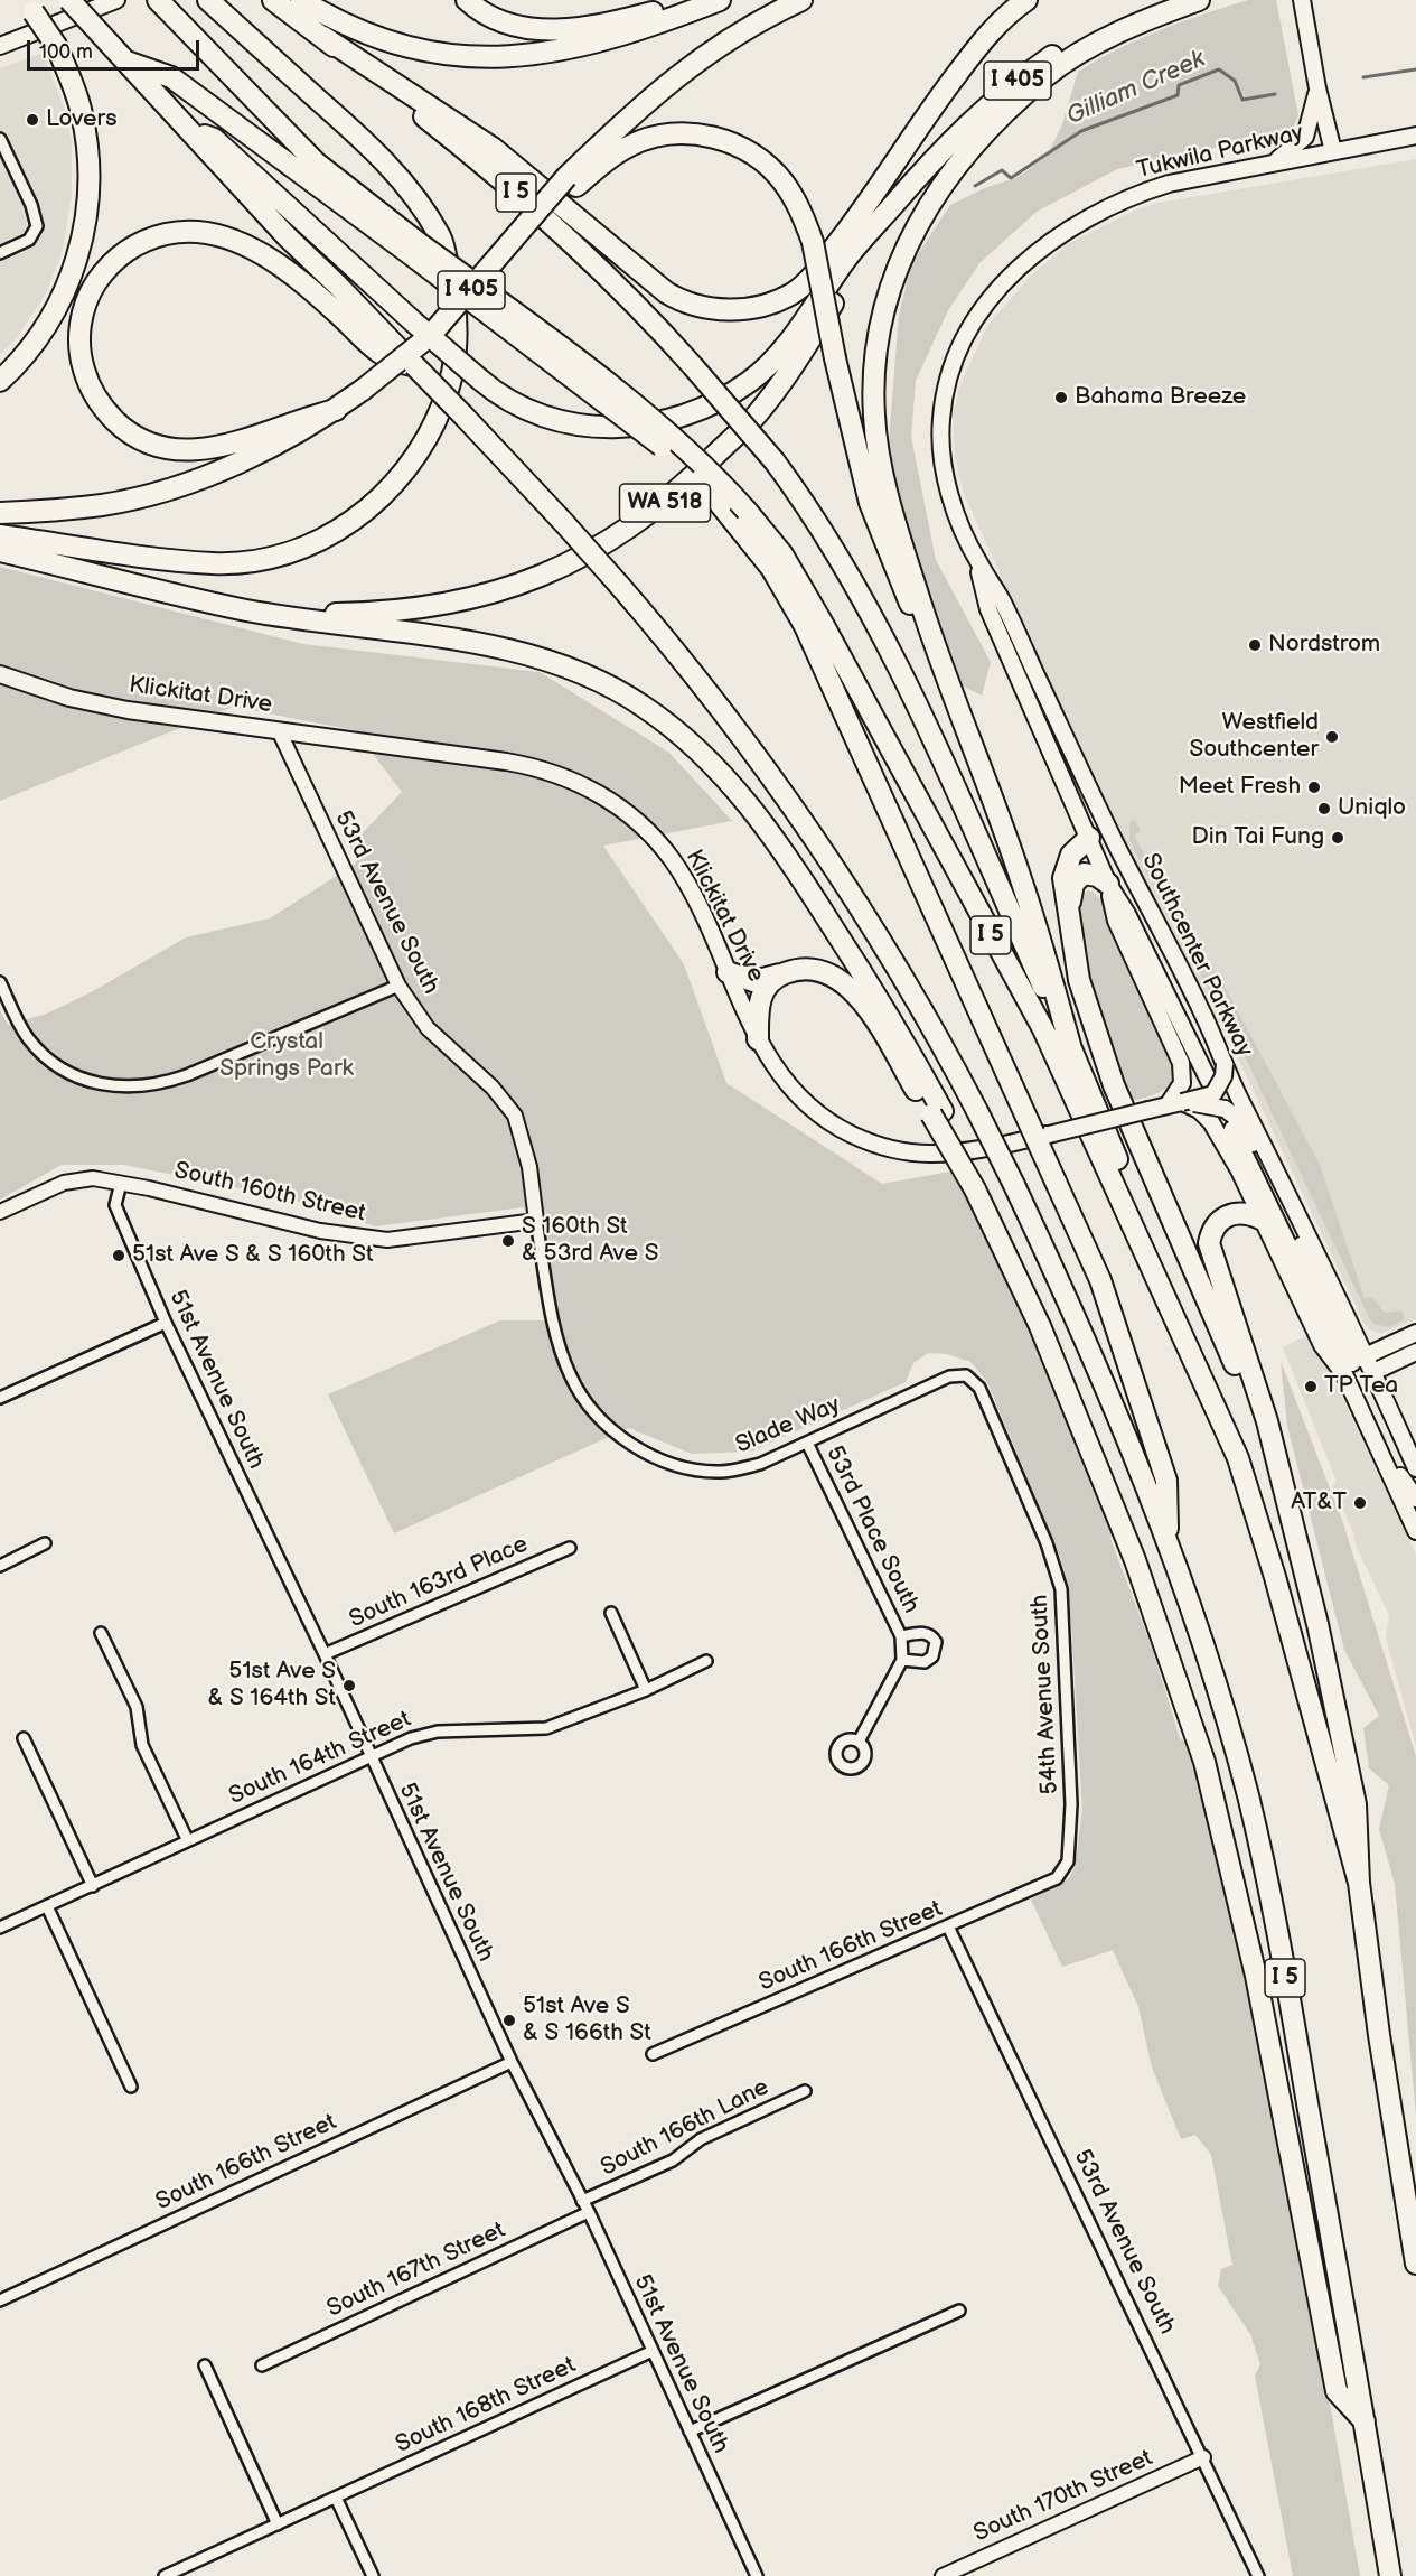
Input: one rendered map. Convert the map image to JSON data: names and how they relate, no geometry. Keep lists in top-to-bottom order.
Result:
{
  "streets": {
    "highway": ["I 405", "I 5", "WA 518"],
    "main road": ["Tukwila Parkway", "Klickitat Drive", "Southcenter Parkway"],
    "street": [
      "53rd Avenue South",
      "South 160th Street",
      "51st Avenue South",
      "Slade Way",
      "53rd Place South",
      "South 163rd Place",
      "54th Avenue South",
      "South 164th Street",
      "South 166th Street",
      "South 166th Lane",
      "South 167th Street",
      "South 168th Street",
      "South 170th Street"
    ]
  },
  "crossings": [
    ["I 405", "WA 518"],
    ["Tukwila Parkway", "Southcenter Parkway"],
    ["Klickitat Drive", "53rd Avenue South"],
    ["Klickitat Drive", "Southcenter Parkway"],
    ["53rd Avenue South", "South 160th Street"],
    ["53rd Avenue South", "Slade Way"],
    ["53rd Avenue South", "South 166th Street"],
    ["53rd Avenue South", "South 170th Street"],
    ["South 160th Street", "51st Avenue South"],
    ["South 160th Street", "Slade Way"],
    ["51st Avenue South", "South 163rd Place"],
    ["51st Avenue South", "South 164th Street"],
    ["51st Avenue South", "South 166th Street"],
    ["51st Avenue South", "South 166th Lane"],
    ["51st Avenue South", "South 167th Street"],
    ["51st Avenue South", "South 168th Street"],
    ["Slade Way", "53rd Place South"],
    ["Slade Way", "54th Avenue South"],
    ["54th Avenue South", "South 166th Street"]
  ],
  "water": ["Gilliam Creek"],
  "parks": ["Crystal Springs Park"],
  "places": [
    "Lovers",
    "Bahama Breeze",
    "Nordstrom",
    "Westfield Southcenter",
    "Meet Fresh",
    "Uniqlo",
    "Din Tai Fung",
    "S 160th St & 53rd Ave S",
    "51st Ave S & S 160th St",
    "TP Tea",
    "AT&T",
    "51st Ave S & S 164th St",
    "51st Ave S & S 166th St"
  ],
  "scale_bar": "100 m"
}
